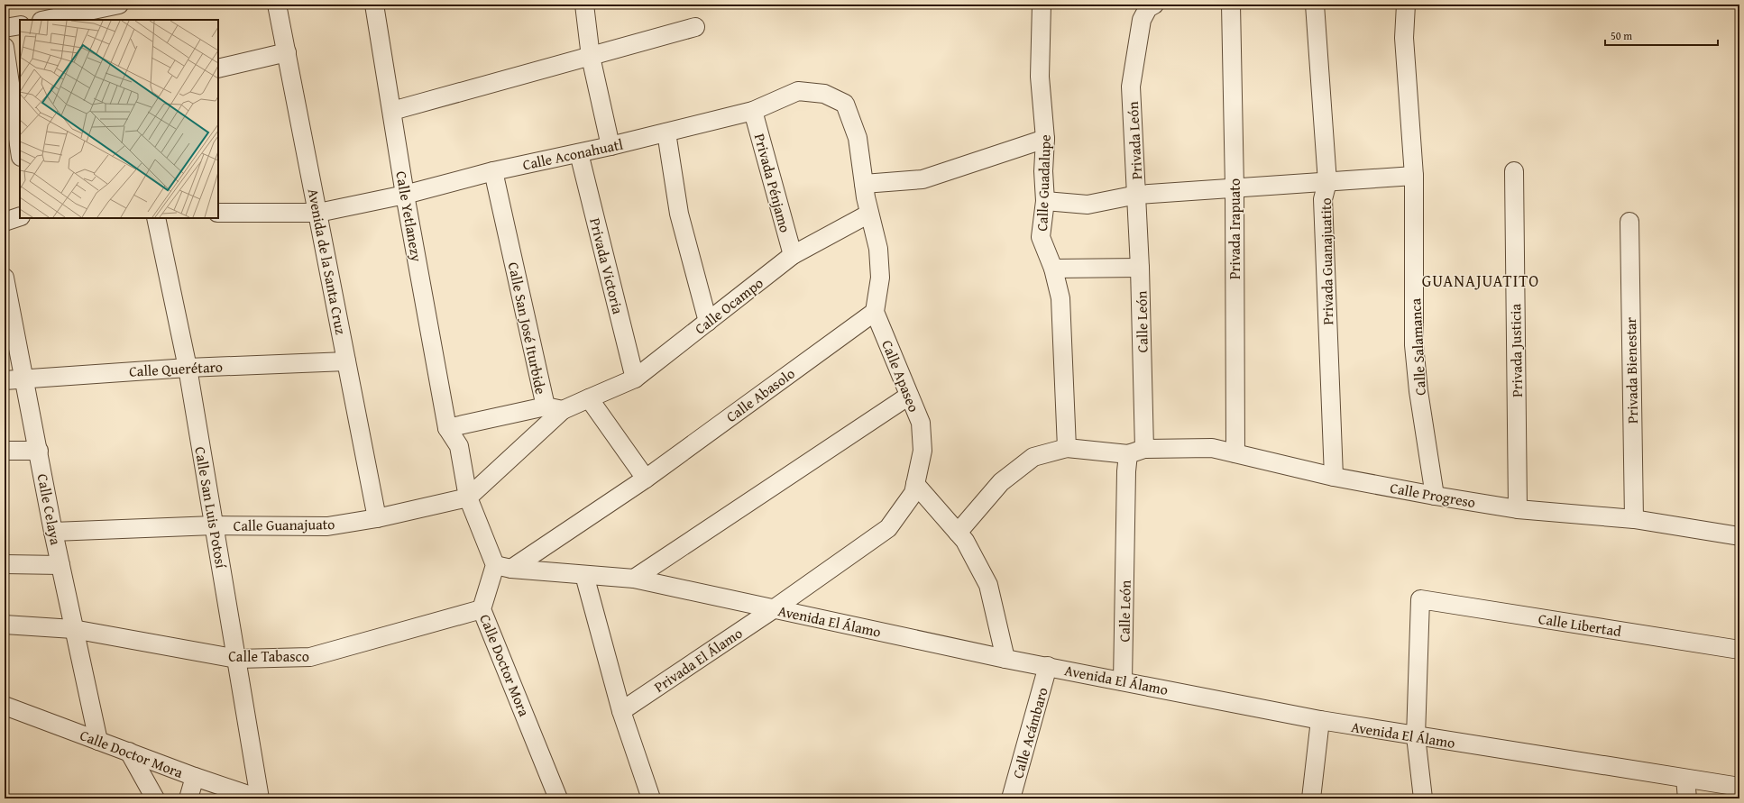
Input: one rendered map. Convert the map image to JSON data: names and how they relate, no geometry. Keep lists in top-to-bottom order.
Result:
{
  "streets": {
    "street": [
      "Privada León",
      "Calle Aconahuatl",
      "Privada Pénjamo",
      "Calle Guadalupe",
      "Calle Yetlanezy",
      "Privada Irapuato",
      "Avenida de la Santa Cruz",
      "Privada Guanajuatito",
      "Privada Victoria",
      "Calle Ocampo",
      "Calle León",
      "Calle San José Iturbide",
      "Calle Salamanca",
      "Privada Justicia",
      "Calle Querétaro",
      "Privada Bienestar",
      "Calle Apaseo",
      "Calle Abasolo",
      "Calle Progreso",
      "Calle San Luis Potosí",
      "Calle Celaya",
      "Calle Guanajuato",
      "Avenida El Álamo",
      "Calle Libertad",
      "Calle Tabasco",
      "Privada El Álamo",
      "Calle Doctor Mora",
      "Calle Acámbaro"
    ]
  },
  "crossings": [
    ["Privada León", "Calle León"],
    ["Calle Aconahuatl", "Privada Pénjamo"],
    ["Calle Aconahuatl", "Calle Yetlanezy"],
    ["Calle Aconahuatl", "Avenida de la Santa Cruz"],
    ["Calle Aconahuatl", "Privada Victoria"],
    ["Calle Aconahuatl", "Calle San José Iturbide"],
    ["Privada Pénjamo", "Calle Ocampo"],
    ["Privada Irapuato", "Calle Progreso"],
    ["Avenida de la Santa Cruz", "Calle Querétaro"],
    ["Avenida de la Santa Cruz", "Calle Guanajuato"],
    ["Privada Guanajuatito", "Calle Progreso"],
    ["Privada Victoria", "Calle Ocampo"],
    ["Calle León", "Calle Progreso"],
    ["Calle León", "Avenida El Álamo"],
    ["Calle Salamanca", "Calle Progreso"],
    ["Privada Justicia", "Calle Progreso"],
    ["Calle Querétaro", "Calle San Luis Potosí"],
    ["Calle Querétaro", "Calle Celaya"],
    ["Privada Bienestar", "Calle Progreso"],
    ["Calle Apaseo", "Calle Abasolo"],
    ["Calle Apaseo", "Avenida El Álamo"],
    ["Calle Apaseo", "Privada El Álamo"],
    ["Calle Abasolo", "Avenida El Álamo"],
    ["Calle Abasolo", "Calle Doctor Mora"],
    ["Calle San Luis Potosí", "Calle Guanajuato"],
    ["Calle San Luis Potosí", "Calle Tabasco"],
    ["Calle San Luis Potosí", "Calle Doctor Mora"],
    ["Calle Celaya", "Calle Guanajuato"],
    ["Calle Celaya", "Calle Tabasco"],
    ["Calle Celaya", "Calle Doctor Mora"],
    ["Avenida El Álamo", "Calle Libertad"],
    ["Avenida El Álamo", "Privada El Álamo"],
    ["Avenida El Álamo", "Calle Doctor Mora"],
    ["Avenida El Álamo", "Calle Acámbaro"],
    ["Calle Tabasco", "Calle Doctor Mora"]
  ],
  "districts": ["GUANAJUATITO"],
  "scale_bar": "50 m"
}
